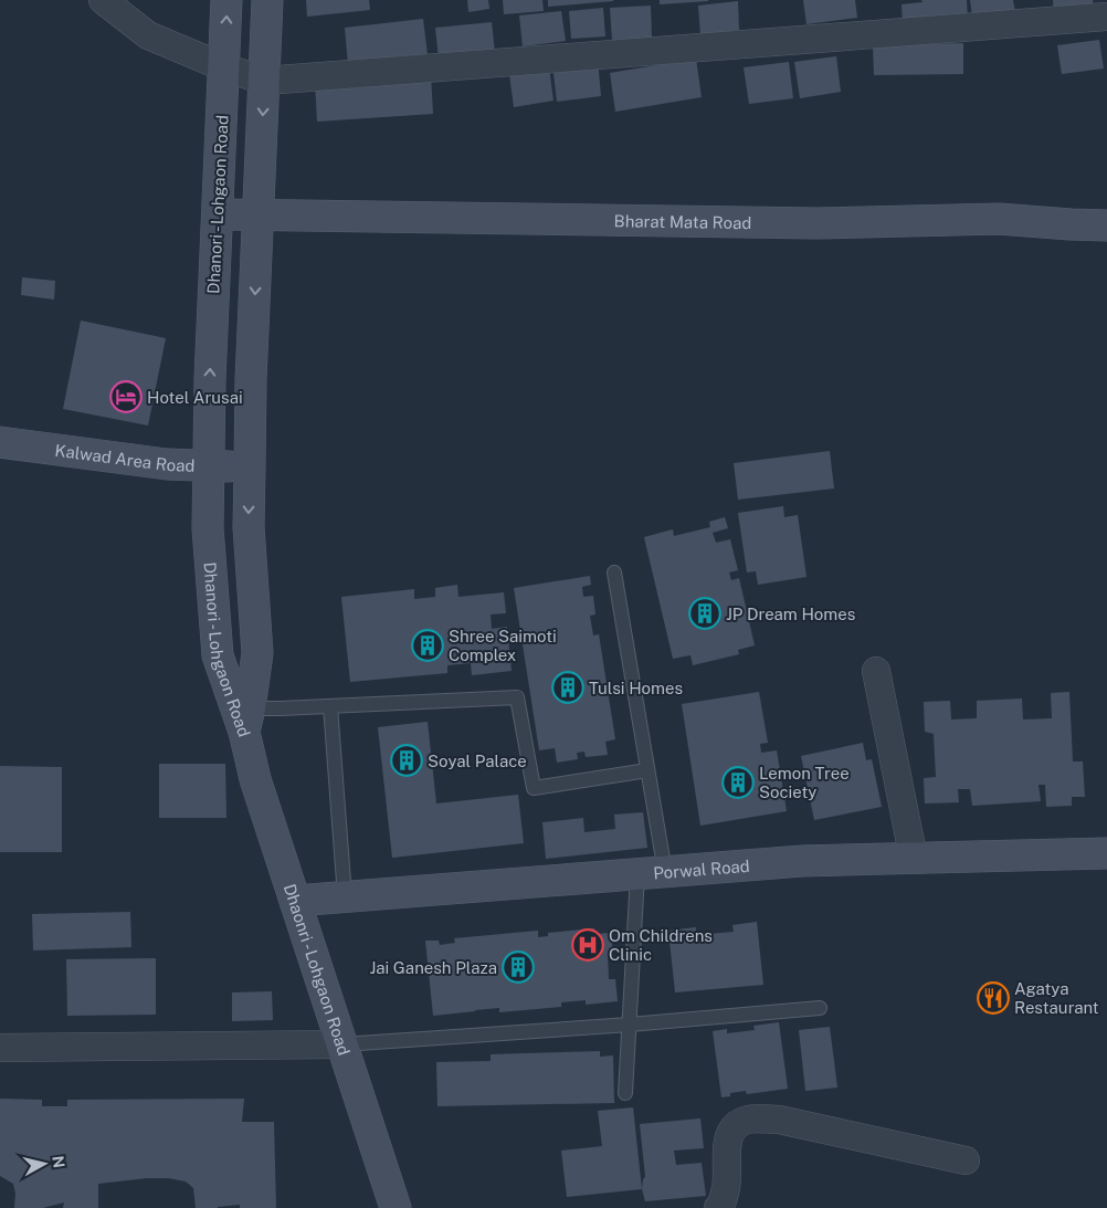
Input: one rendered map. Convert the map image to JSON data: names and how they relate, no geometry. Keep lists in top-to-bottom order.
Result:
{
  "streets": {
    "main road": [
      "Dhanori - Lohgaon Road",
      "Bharat Mata Road",
      "Kalwad Area Road",
      "Porwal Road",
      "Dhaonri - Lohgaon Road"
    ]
  },
  "crossings": [
    ["Dhanori - Lohgaon Road", "Bharat Mata Road"],
    ["Dhanori - Lohgaon Road", "Kalwad Area Road"],
    ["Dhanori - Lohgaon Road", "Dhaonri - Lohgaon Road"],
    ["Porwal Road", "Dhaonri - Lohgaon Road"]
  ],
  "places": {
    "hotel": ["Hotel Arusai"],
    "building": [
      "JP Dream Homes",
      "Shree Saimoti Complex",
      "Tulsi Homes",
      "Soyal Palace",
      "Lemon Tree Society",
      "Jai Ganesh Plaza"
    ],
    "hospital": ["Om Childrens Clinic"],
    "restaurant": ["Agatya Restaurant"]
  },
  "north": "right"
}
